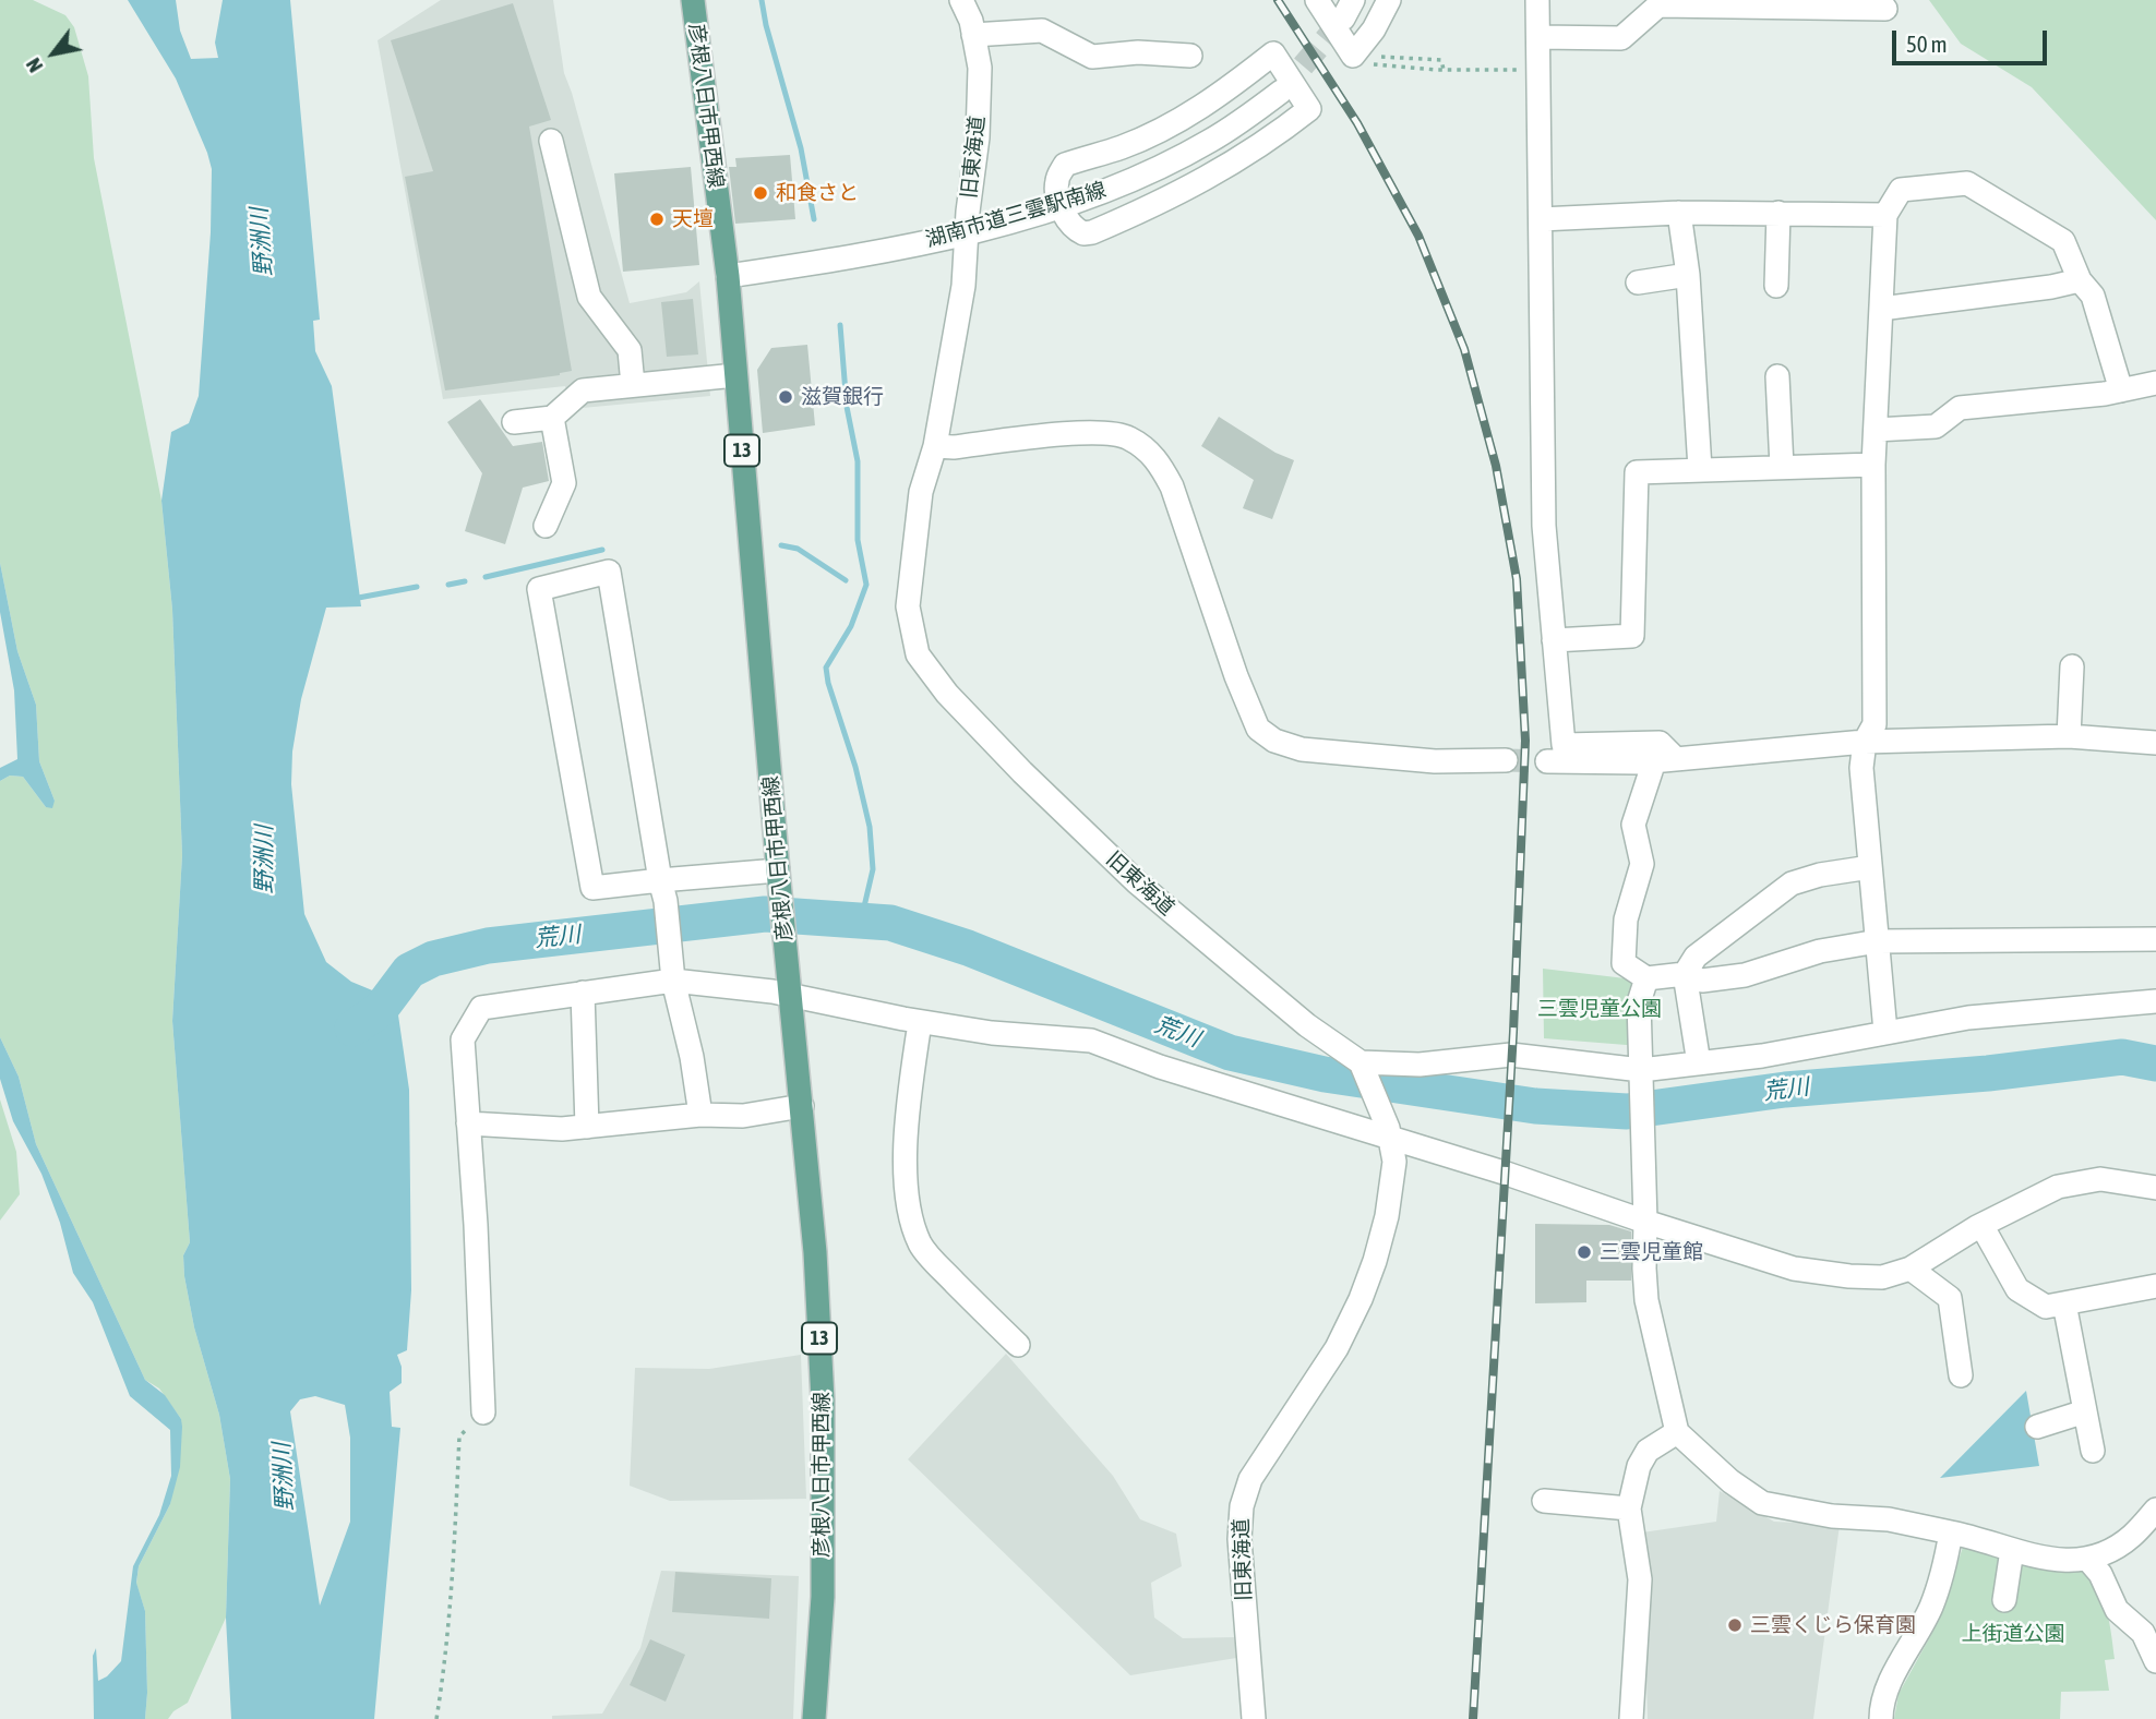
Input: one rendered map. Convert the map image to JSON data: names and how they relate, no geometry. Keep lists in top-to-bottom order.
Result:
{
  "streets": {
    "main road": ["彦根八日市甲西線", "13"],
    "street": ["旧東海道", "湖南市道三雲駅南線"]
  },
  "crossings": [
    ["彦根八日市甲西線", "湖南市道三雲駅南線"],
    ["旧東海道", "湖南市道三雲駅南線"]
  ],
  "water": ["野洲川", "荒川"],
  "parks": ["三雲児童公園", "上街道公園"],
  "places": [
    "和食さと",
    "天壇",
    "滋賀銀行",
    "三雲児童館",
    "三雲くじら保育園"
  ],
  "scale_bar": "50 m",
  "north": "bottom left"
}
